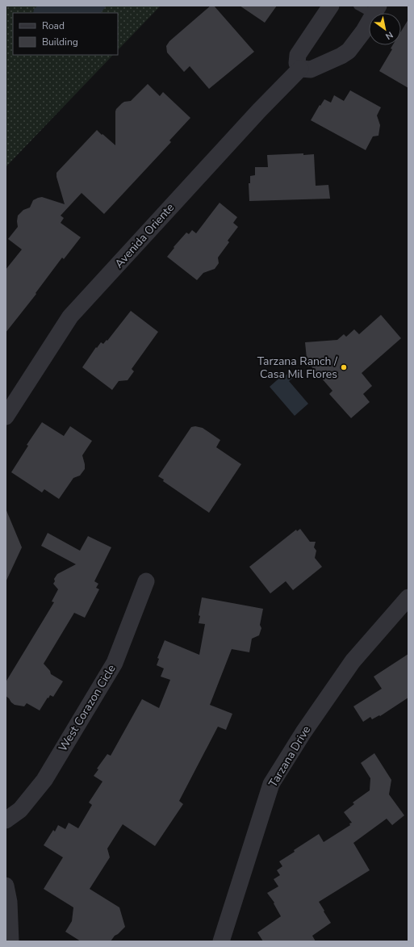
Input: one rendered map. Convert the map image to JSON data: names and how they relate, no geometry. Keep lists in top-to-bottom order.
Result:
{
  "streets": {
    "street": ["Avenida Oriente", "West Corazon Cicle", "Tarzana Drive"]
  },
  "places": ["Tarzana Ranch / Casa Mil Flores"],
  "legend": ["Road", "Building"],
  "north": "bottom right"
}
